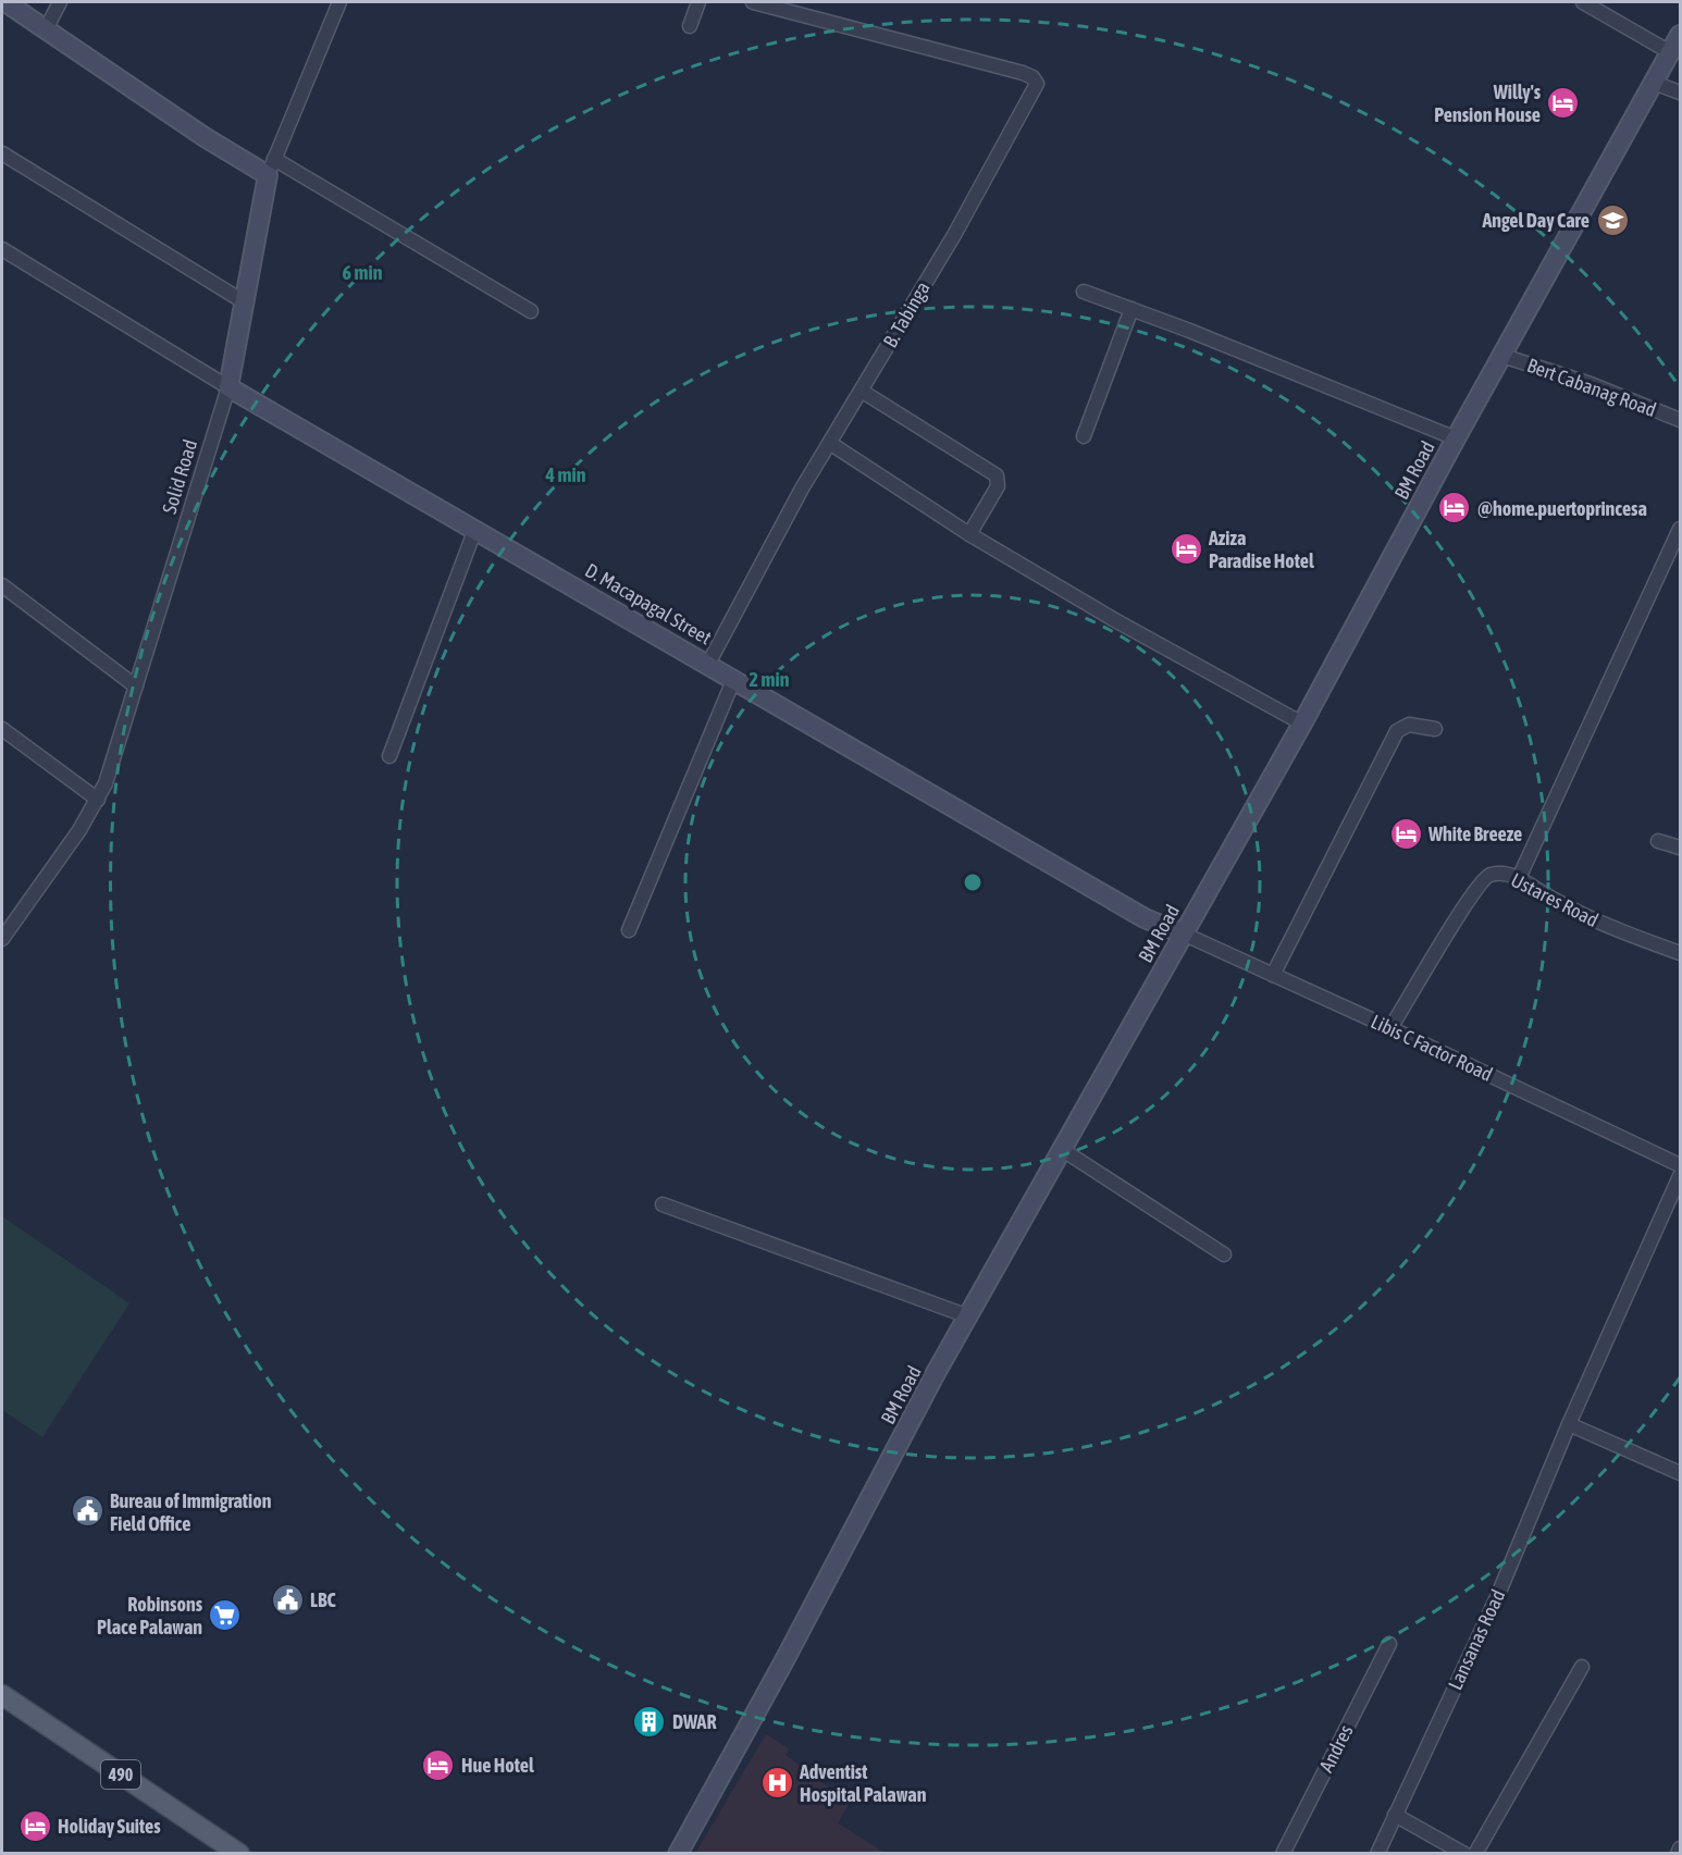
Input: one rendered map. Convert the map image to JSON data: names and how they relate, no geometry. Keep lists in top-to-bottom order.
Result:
{
  "streets": {
    "main road": ["490"],
    "street": [
      "B. Tabinga",
      "Bert Cabanag Road",
      "BM Road",
      "Solid Road",
      "D. Macapagal Street",
      "Ustares Road",
      "Libis C Factor Road",
      "Lansanas Road",
      "Andres"
    ]
  },
  "crossings": [
    ["B. Tabinga", "D. Macapagal Street"],
    ["Bert Cabanag Road", "BM Road"],
    ["BM Road", "D. Macapagal Street"],
    ["BM Road", "Libis C Factor Road"],
    ["Solid Road", "D. Macapagal Street"],
    ["D. Macapagal Street", "Libis C Factor Road"],
    ["Ustares Road", "Libis C Factor Road"]
  ],
  "places": {
    "hotel": [
      "Willy's Pension House",
      "@home.puertoprincesa",
      "Aziza Paradise Hotel",
      "White Breeze",
      "Hue Hotel",
      "Holiday Suites"
    ],
    "school or university": ["Angel Day Care"],
    "public building": ["Bureau of Immigration Field Office", "LBC"],
    "supermarket": ["Robinsons Place Palawan"],
    "building": ["DWAR"],
    "hospital": ["Adventist Hospital Palawan"]
  },
  "rings": ["6 min", "4 min", "2 min"]
}
